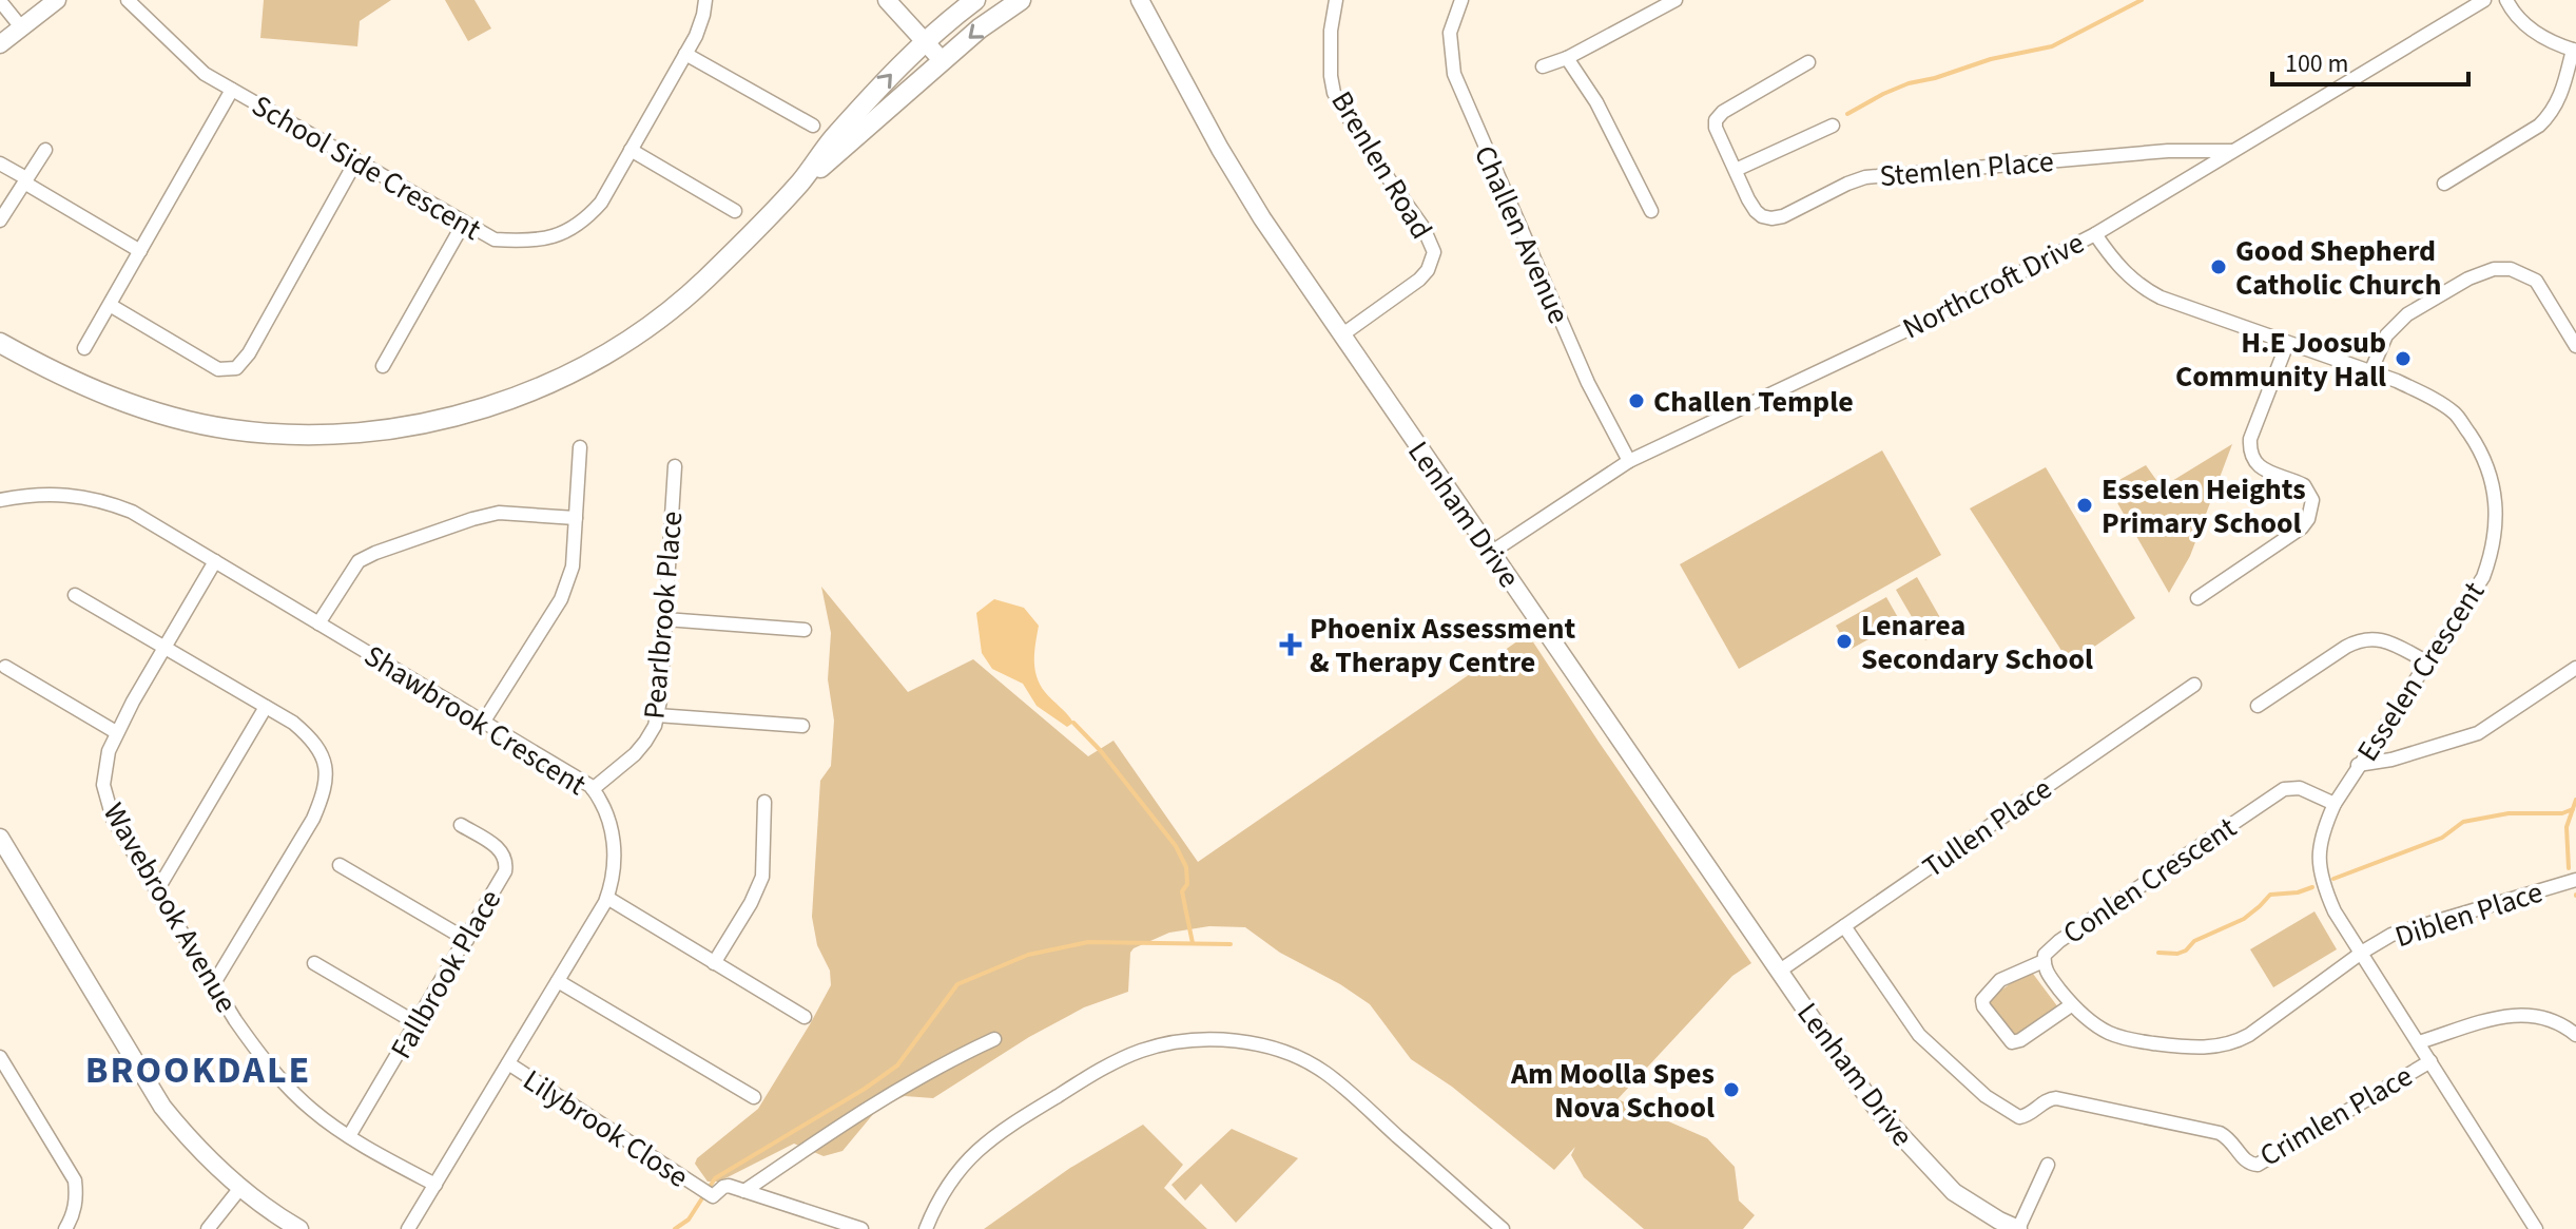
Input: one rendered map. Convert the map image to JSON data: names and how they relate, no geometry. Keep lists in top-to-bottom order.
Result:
{
  "streets": {
    "street": [
      "Brenlen Road",
      "School Side Crescent",
      "Stemlen Place",
      "Challen Avenue",
      "Northcroft Drive",
      "Lenham Drive",
      "Pearlbrook Place",
      "Esselen Crescent",
      "Shawbrook Crescent",
      "Tullen Place",
      "Conlen Crescent",
      "Wavebrook Avenue",
      "Diblen Place",
      "Fallbrook Place",
      "Crimlen Place",
      "Lilybrook Close"
    ]
  },
  "crossings": [
    ["Brenlen Road", "Lenham Drive"],
    ["Stemlen Place", "Northcroft Drive"],
    ["Challen Avenue", "Northcroft Drive"],
    ["Northcroft Drive", "Lenham Drive"],
    ["Northcroft Drive", "Esselen Crescent"],
    ["Lenham Drive", "Tullen Place"],
    ["Pearlbrook Place", "Shawbrook Crescent"],
    ["Esselen Crescent", "Conlen Crescent"],
    ["Esselen Crescent", "Diblen Place"],
    ["Esselen Crescent", "Crimlen Place"],
    ["Shawbrook Crescent", "Wavebrook Avenue"],
    ["Shawbrook Crescent", "Lilybrook Close"],
    ["Tullen Place", "Crimlen Place"],
    ["Conlen Crescent", "Diblen Place"],
    ["Wavebrook Avenue", "Fallbrook Place"]
  ],
  "districts": ["BROOKDALE"],
  "places": {
    "other": [
      "Good Shepherd Catholic Church",
      "H.E Joosub Community Hall",
      "Challen Temple",
      "Esselen Heights Primary School",
      "Lenarea Secondary School",
      "Am Moolla Spes Nova School"
    ],
    "health": ["Phoenix Assessment & Therapy Centre"]
  },
  "scale_bar": "100 m"
}
